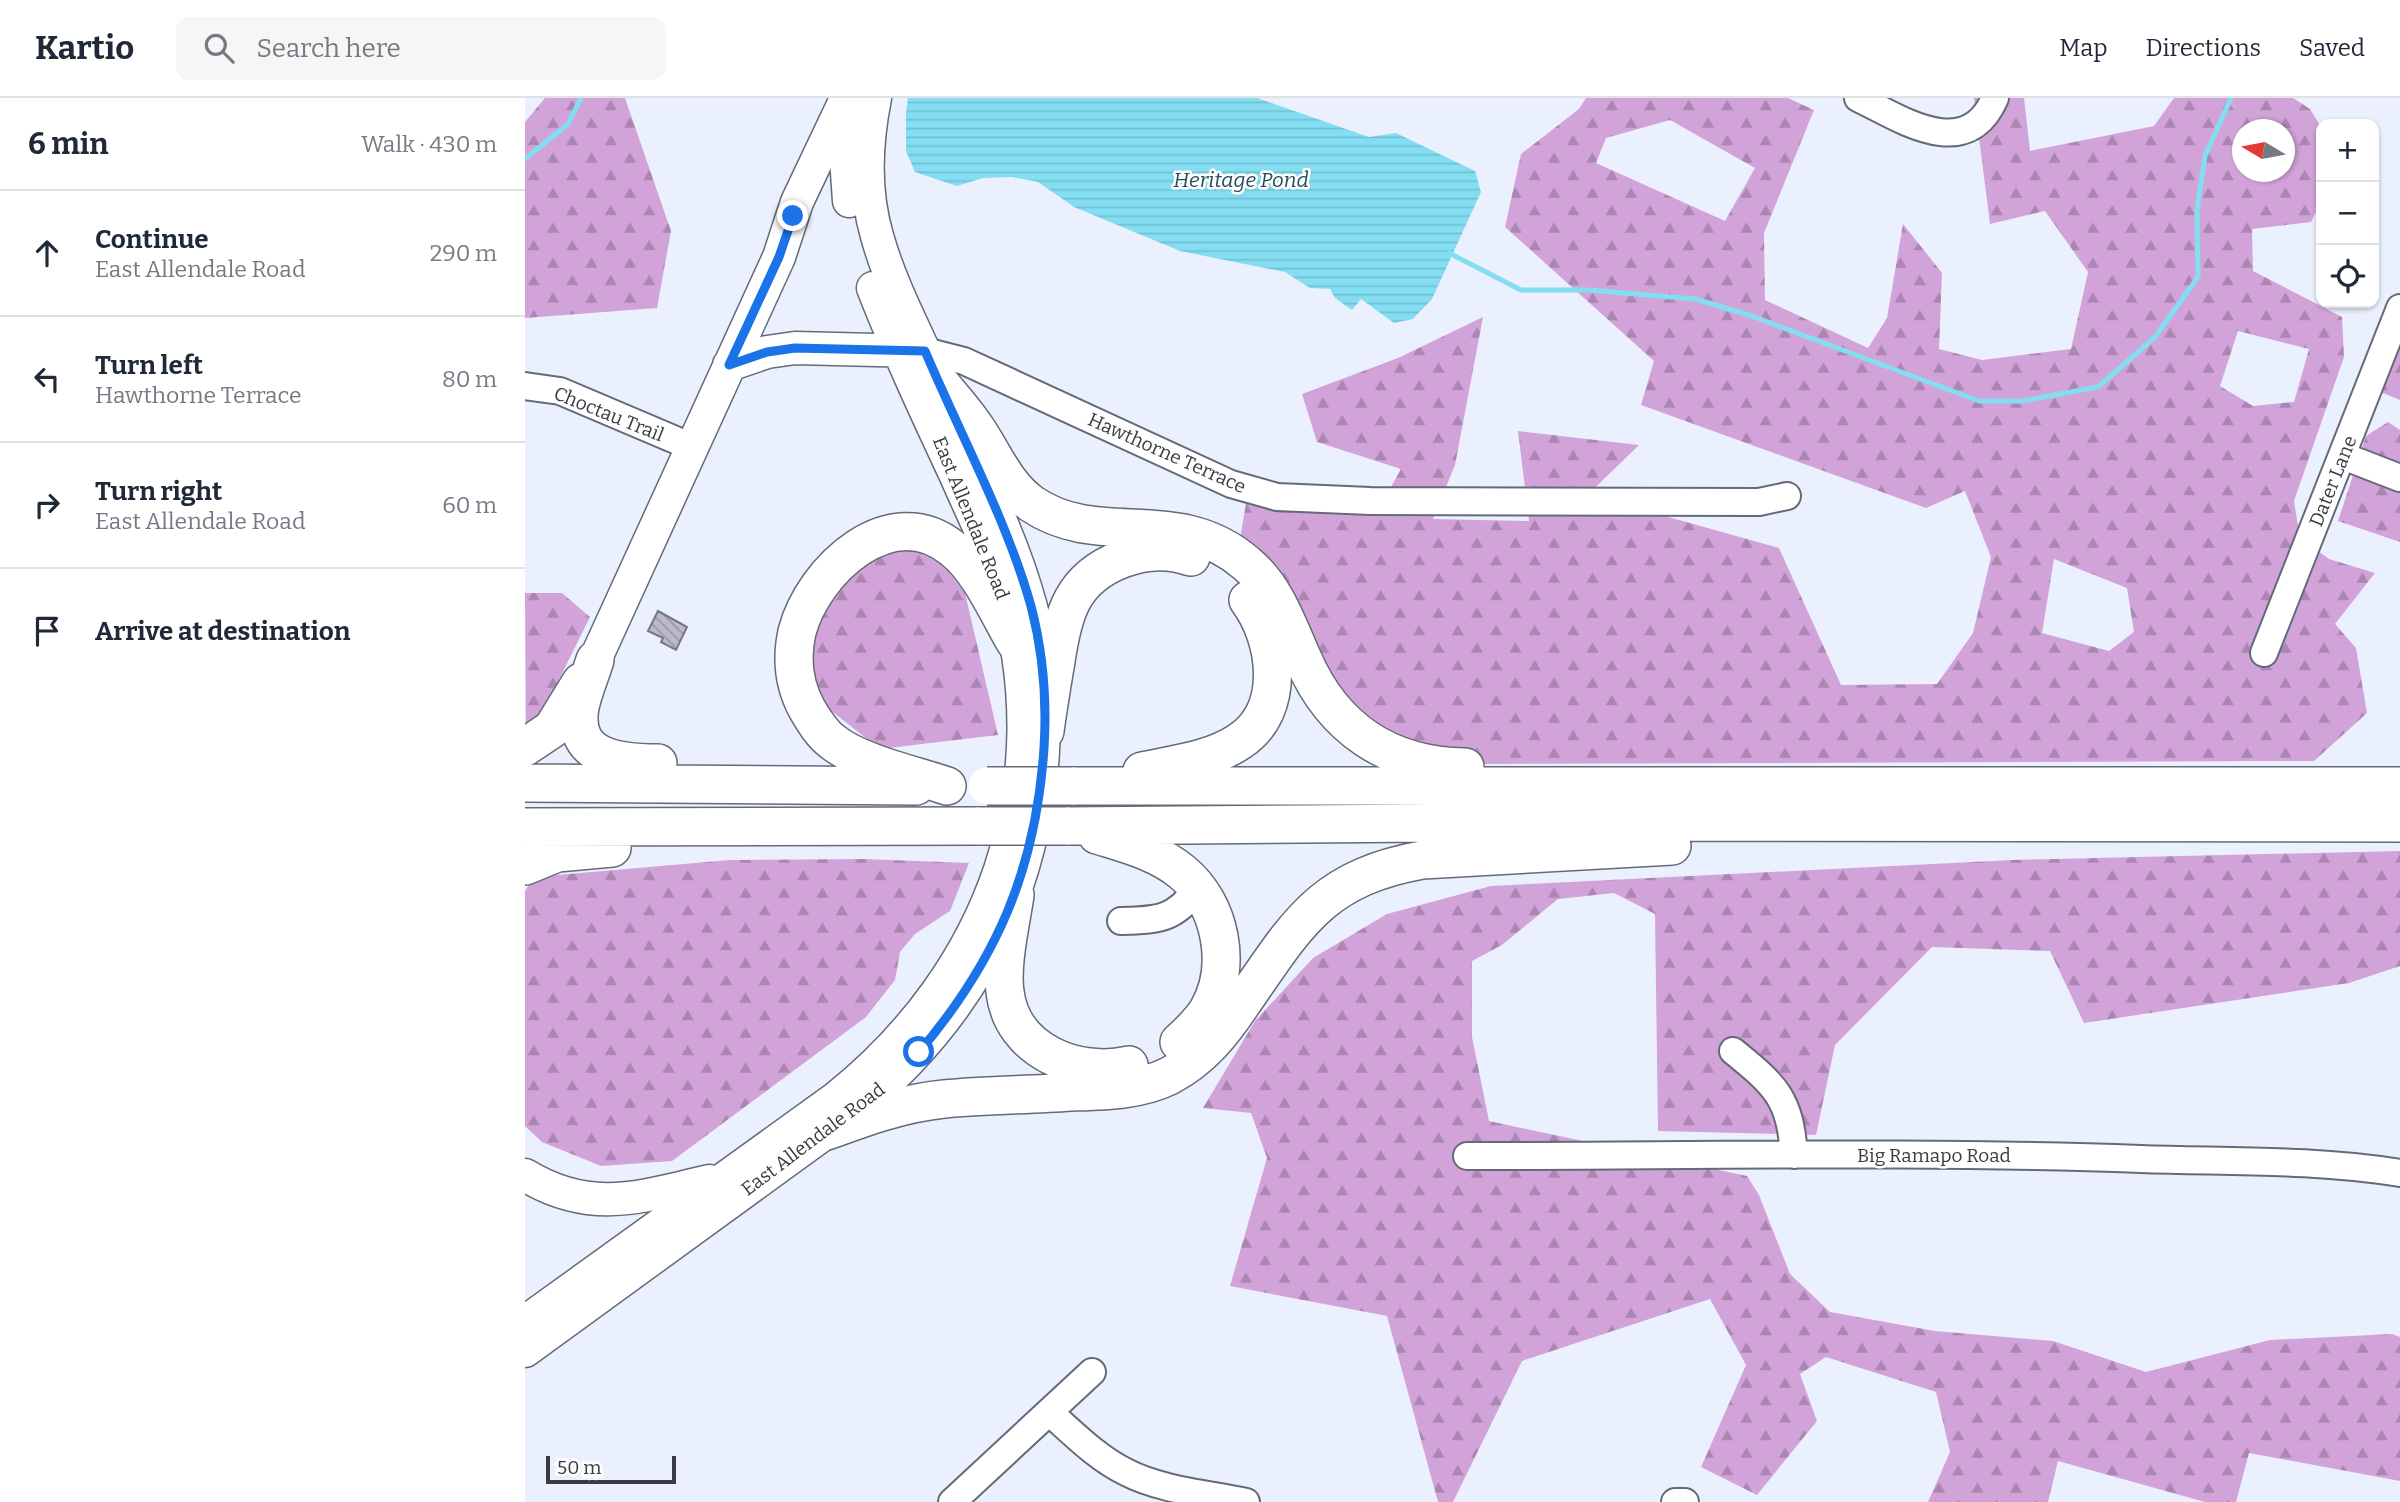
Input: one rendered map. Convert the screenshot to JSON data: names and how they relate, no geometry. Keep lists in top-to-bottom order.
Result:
{
  "streets": {
    "main road": ["Hawthorne Terrace", "East Allendale Road"],
    "street": ["Choctau Trail", "Dater Lane", "Big Ramapo Road"]
  },
  "crossings": [
    ["Hawthorne Terrace", "East Allendale Road"]
  ],
  "water": ["Heritage Pond"],
  "scale_bar": "50 m",
  "north": "left",
  "page": {
    "header": "Kartio",
    "search": "Search here",
    "nav": ["Map", "Directions", "Saved"],
    "heading": ["6 min", "Walk · 430 m"],
    "map_buttons": ["+", "−"],
    "list": [
      ["Continue", "East Allendale Road", "290 m"],
      ["Turn left", "Hawthorne Terrace", "80 m"],
      ["Turn right", "East Allendale Road", "60 m"],
      "Arrive at destination"
    ],
    "scale": "50 m"
  }
}
